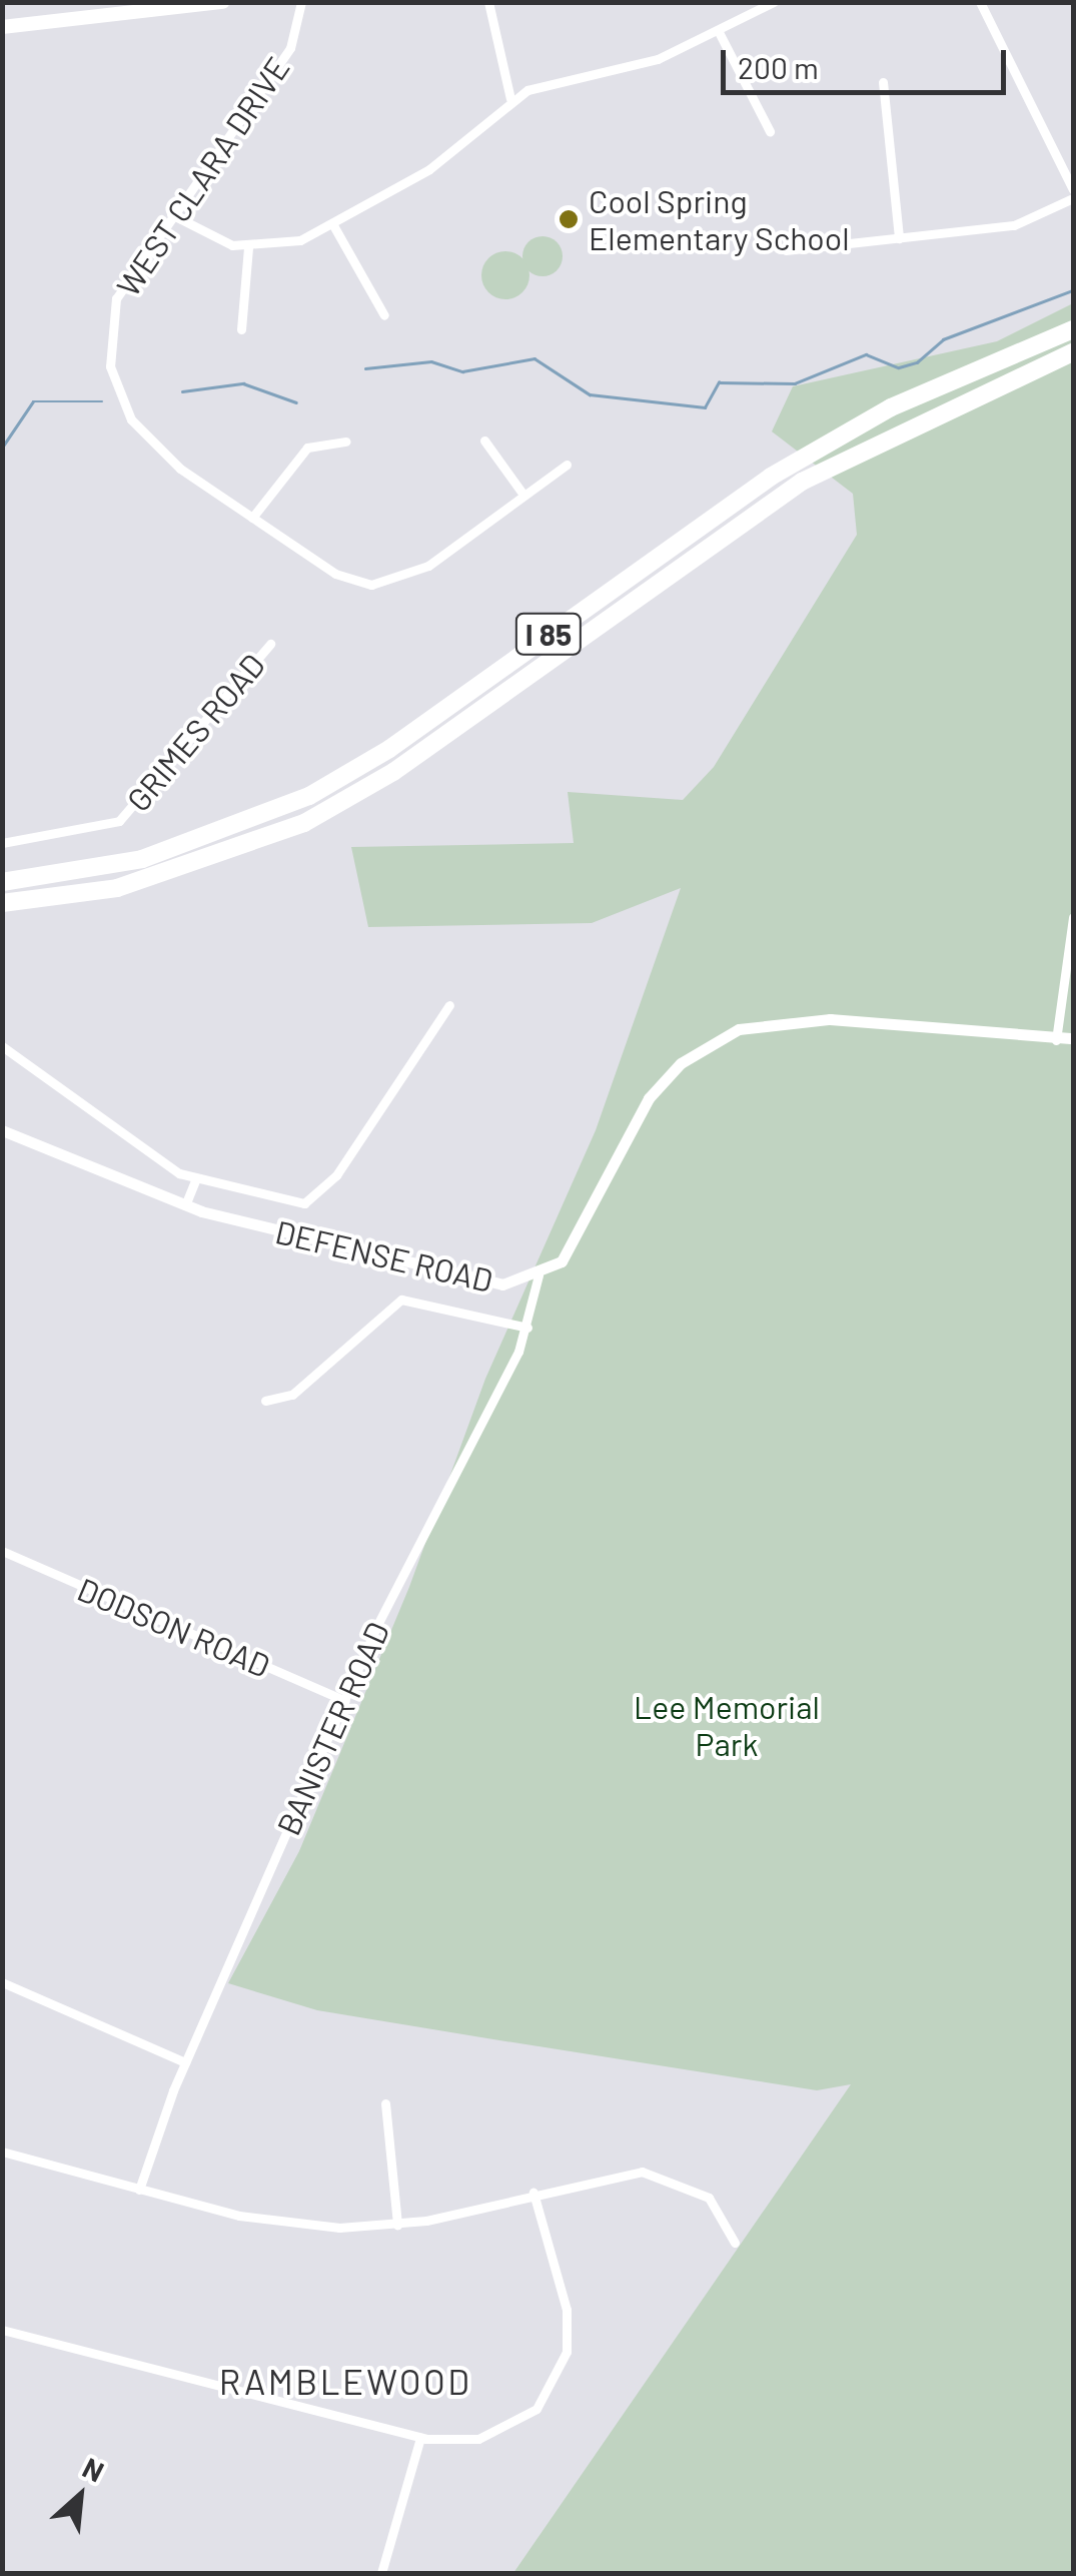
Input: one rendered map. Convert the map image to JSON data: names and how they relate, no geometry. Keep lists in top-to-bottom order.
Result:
{
  "streets": {
    "highway": ["I 85"],
    "street": [
      "WEST CLARA DRIVE",
      "GRIMES ROAD",
      "DEFENSE ROAD",
      "DODSON ROAD",
      "BANISTER ROAD"
    ]
  },
  "crossings": [
    ["DEFENSE ROAD", "BANISTER ROAD"],
    ["DODSON ROAD", "BANISTER ROAD"]
  ],
  "districts": ["RAMBLEWOOD"],
  "parks": ["Lee Memorial Park"],
  "places": ["Cool Spring Elementary School"],
  "scale_bar": "200 m",
  "north": "top right"
}
